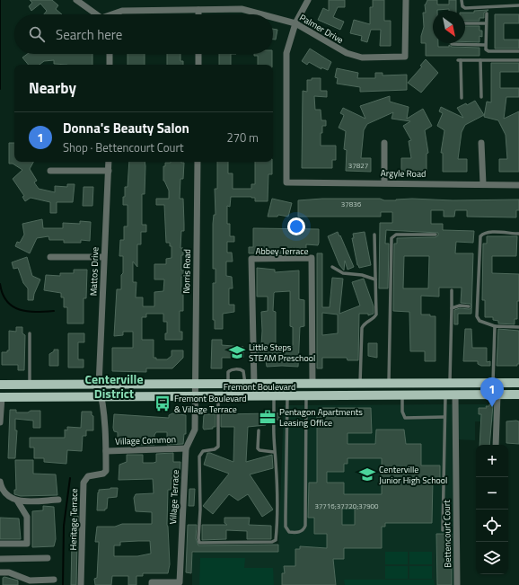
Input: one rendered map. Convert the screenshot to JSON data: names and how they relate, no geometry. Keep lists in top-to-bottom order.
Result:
{
  "streets": {
    "main road": ["Fremont Boulevard"],
    "street": [
      "Palmer Drive",
      "Argyle Road",
      "Abbey Terrace",
      "Mattos Drive",
      "Norris Road",
      "Village Common",
      "Village Terrace",
      "Heritage Terrace",
      "Bettencourt Court"
    ]
  },
  "crossings": [
    ["Palmer Drive", "Argyle Road"],
    ["Abbey Terrace", "Fremont Boulevard"],
    ["Mattos Drive", "Fremont Boulevard"],
    ["Mattos Drive", "Heritage Terrace"],
    ["Norris Road", "Fremont Boulevard"],
    ["Norris Road", "Village Terrace"],
    ["Fremont Boulevard", "Village Terrace"],
    ["Fremont Boulevard", "Heritage Terrace"],
    ["Fremont Boulevard", "Bettencourt Court"],
    ["Village Common", "Village Terrace"],
    ["Village Common", "Heritage Terrace"]
  ],
  "districts": ["Centerville District"],
  "places": {
    "school or university": ["Little Steps STEAM Preschool", "Centerville Junior High School"],
    "bus stop": ["Fremont Boulevard & Village Terrace"],
    "office": ["Pentagon Apartments Leasing Office"]
  },
  "house_numbers": ["37827", "37836", "37716;37720;37900"],
  "north": "bottom right",
  "page": {
    "search": "Search here",
    "heading": "Nearby",
    "list": [
      {
        "mark": "1",
        "name": "Donna's Beauty Salon",
        "note": "Shop · Bettencourt Court",
        "value": "270 m"
      }
    ],
    "pins": "1",
    "map_buttons": ["+", "−"]
  }
}
